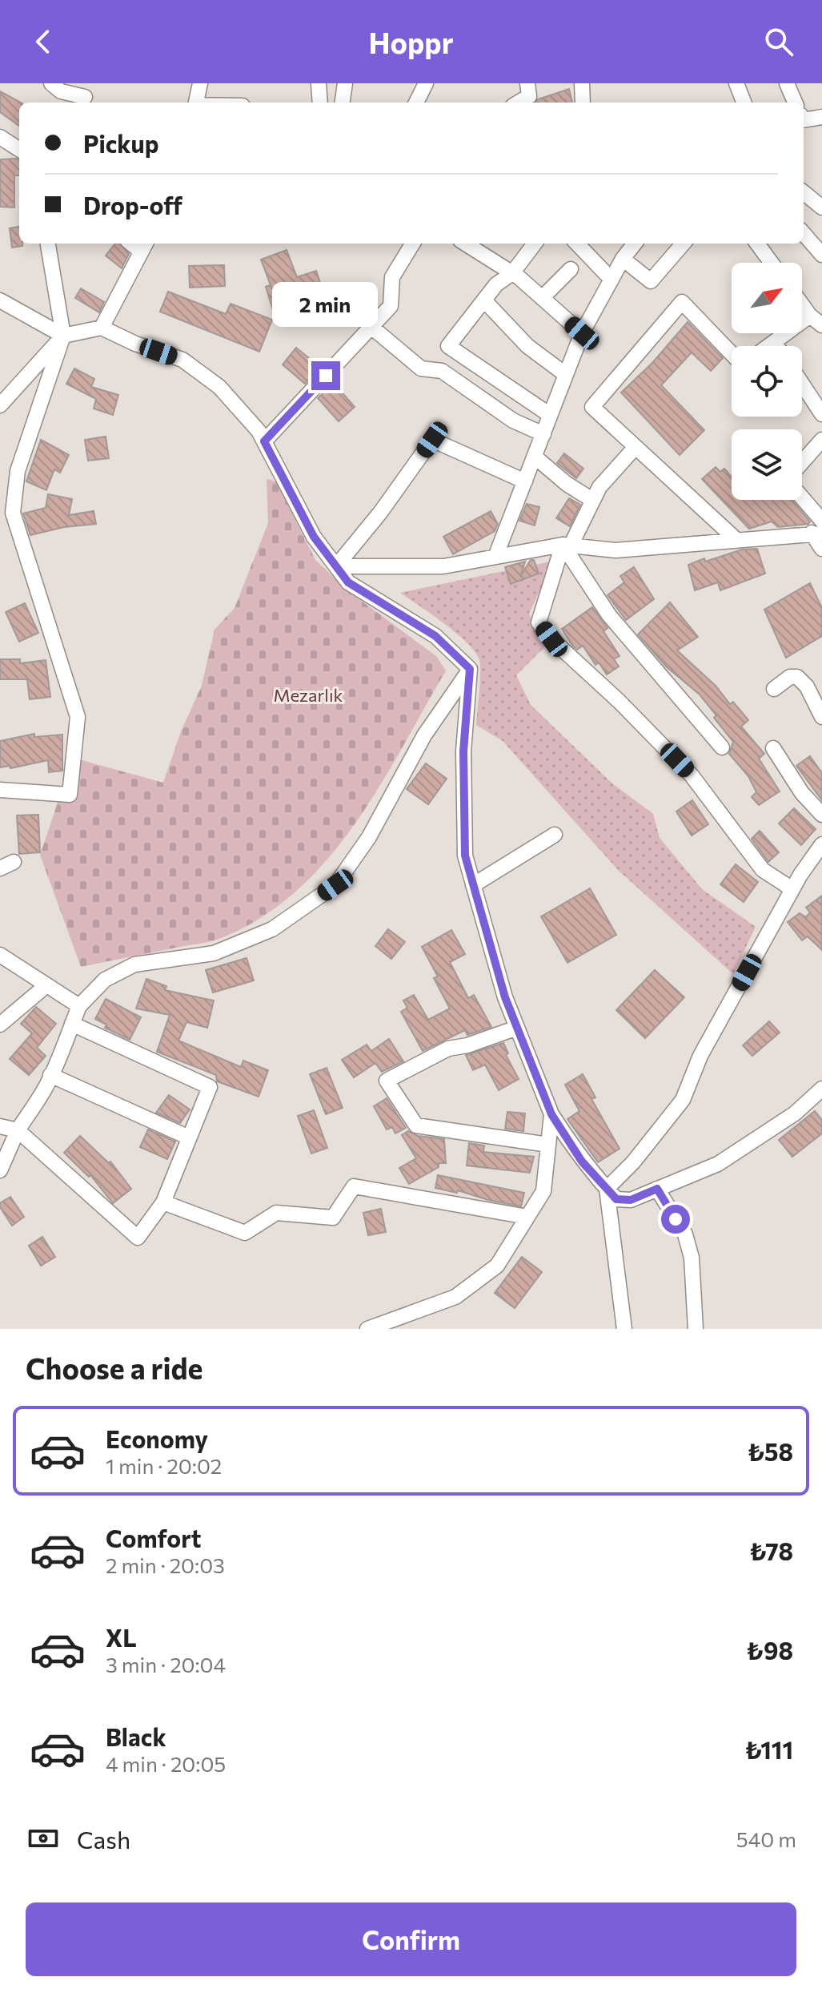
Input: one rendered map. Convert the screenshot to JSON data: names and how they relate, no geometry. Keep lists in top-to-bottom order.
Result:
{
  "parks": ["Mezarlık"],
  "north": "top right",
  "page": {
    "header": "Hoppr",
    "banner": ["Pickup", "Drop-off"],
    "bubble": "2 min",
    "heading": "Choose a ride",
    "list": [
      {
        "name": "Economy",
        "note": "1 min · 20:02",
        "value": "₺58"
      },
      {
        "name": "Comfort",
        "note": "2 min · 20:03",
        "value": "₺78"
      },
      {
        "name": "XL",
        "note": "3 min · 20:04",
        "value": "₺98"
      },
      {
        "name": "Black",
        "note": "4 min · 20:05",
        "value": "₺111"
      }
    ],
    "pay": ["Cash", "540 m"],
    "buttons": "Confirm"
  }
}
